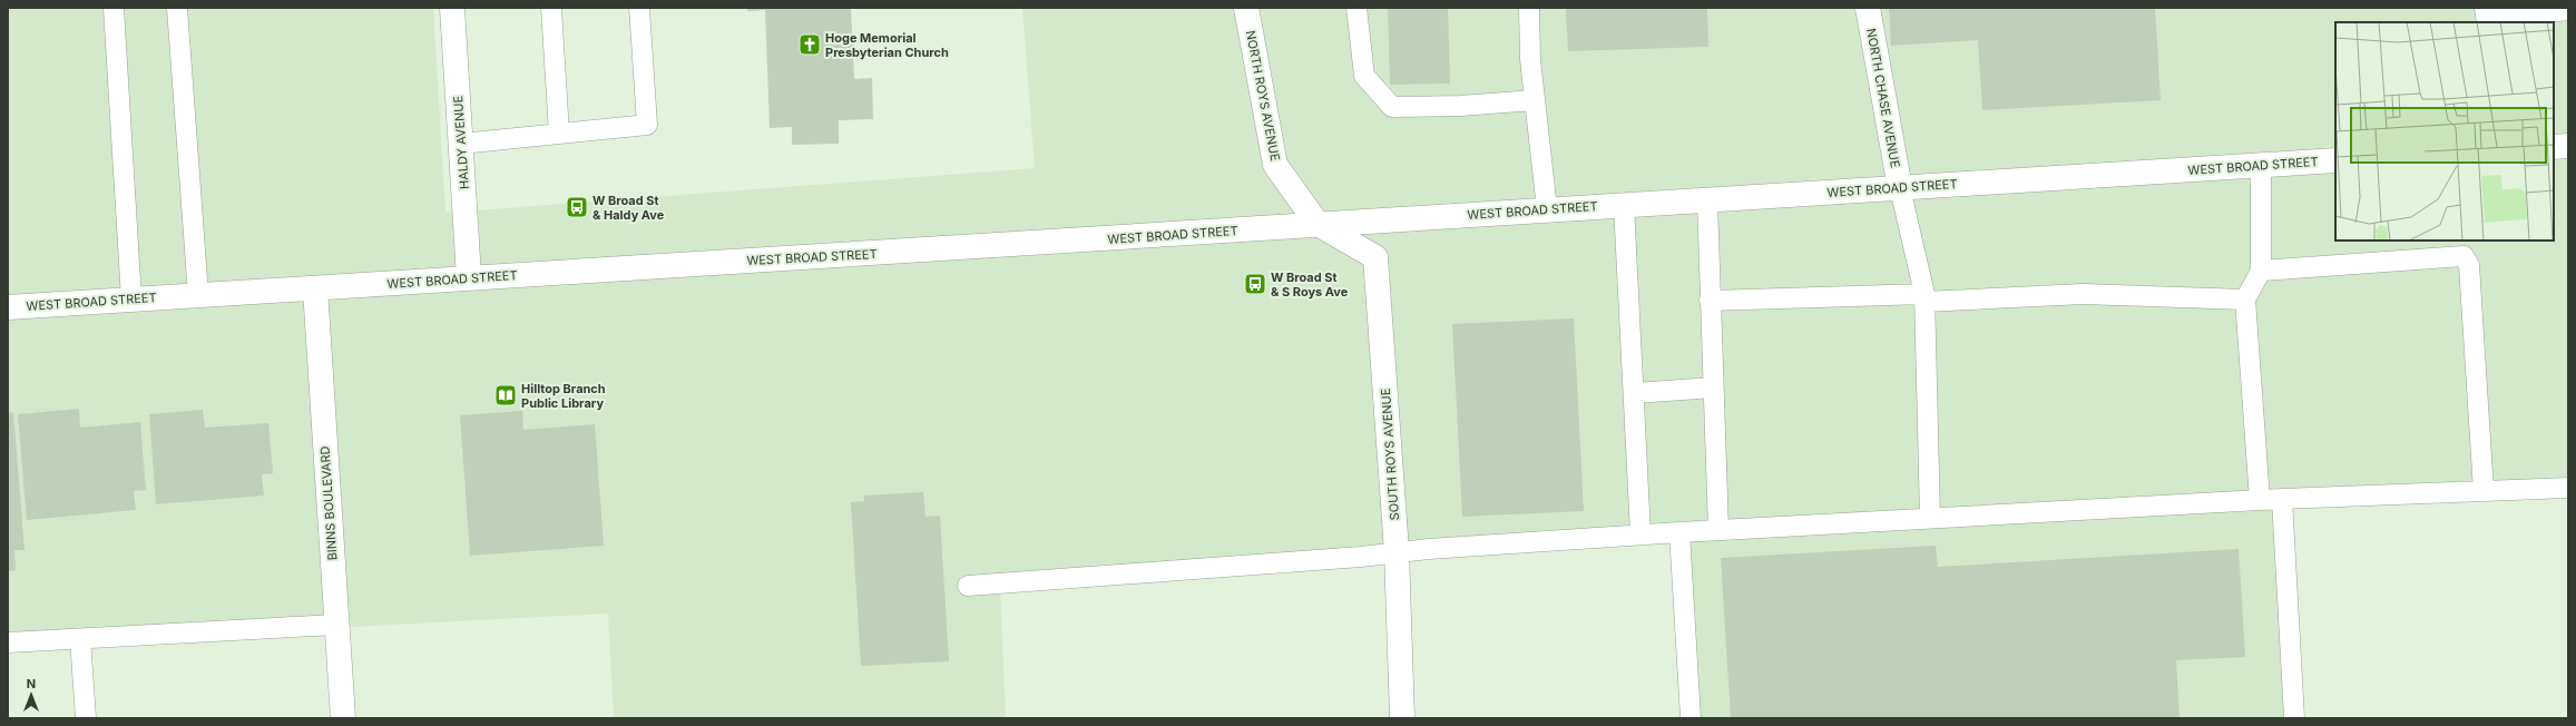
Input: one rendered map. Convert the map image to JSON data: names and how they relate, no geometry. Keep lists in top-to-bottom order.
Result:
{
  "streets": {
    "main road": [
      "NORTH ROYS AVENUE",
      "NORTH CHASE AVENUE",
      "HALDY AVENUE",
      "WEST BROAD STREET",
      "SOUTH ROYS AVENUE",
      "BINNS BOULEVARD"
    ]
  },
  "crossings": [
    ["NORTH ROYS AVENUE", "WEST BROAD STREET"],
    ["NORTH ROYS AVENUE", "SOUTH ROYS AVENUE"],
    ["NORTH CHASE AVENUE", "WEST BROAD STREET"],
    ["HALDY AVENUE", "WEST BROAD STREET"],
    ["WEST BROAD STREET", "SOUTH ROYS AVENUE"],
    ["WEST BROAD STREET", "BINNS BOULEVARD"]
  ],
  "places": {
    "church": ["Hoge Memorial Presbyterian Church"],
    "bus stop": ["W Broad St & Haldy Ave", "W Broad St & S Roys Ave"],
    "library": ["Hilltop Branch Public Library"]
  },
  "north": "top"
}
